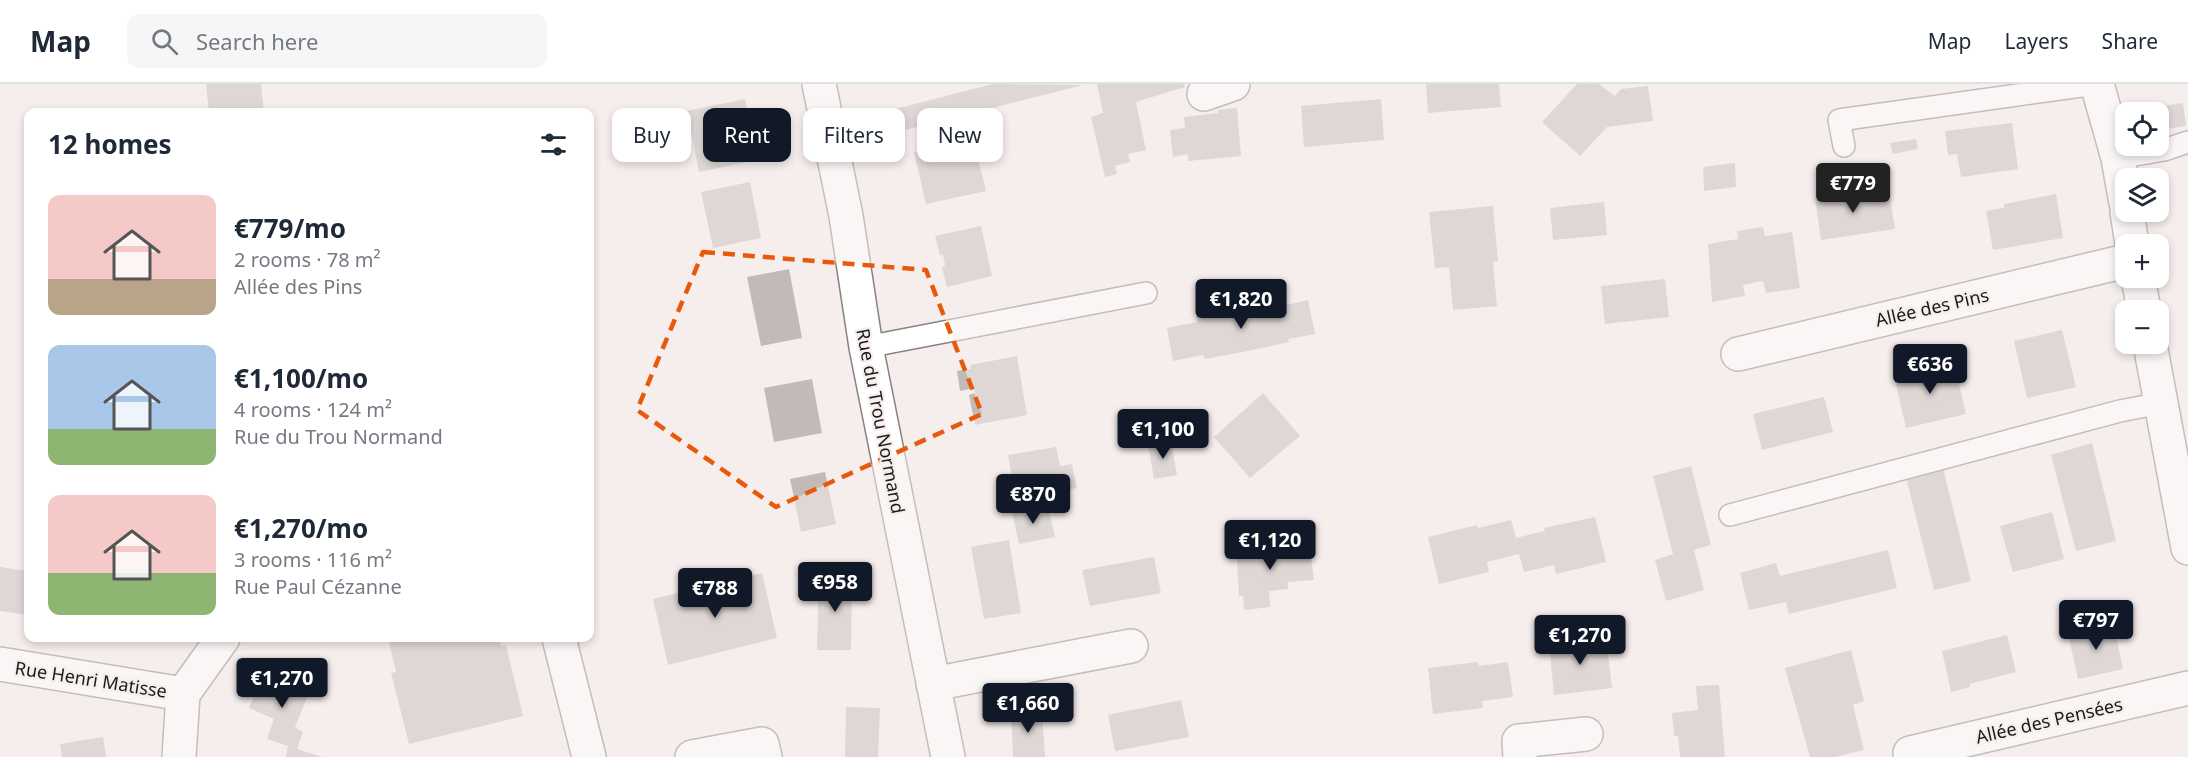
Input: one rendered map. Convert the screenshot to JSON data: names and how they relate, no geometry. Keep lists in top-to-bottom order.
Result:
{
  "streets": {
    "street": [
      "Allée des Pins",
      "Rue du Trou Normand",
      "Rue Henri Matisse",
      "Allée des Pensées"
    ]
  },
  "page": {
    "header": "Map",
    "search": "Search here",
    "nav": ["Map", "Layers", "Share"],
    "map_buttons": ["+", "−"],
    "chip": [
      "Buy",
      "Rent",
      "Filters",
      "New"
    ],
    "heading": "12 homes",
    "price": [
      "€779",
      "€1,820",
      "€636",
      "€1,100",
      "€870",
      "€1,120",
      "€958",
      "€788",
      "€797",
      "€1,270",
      "€1,270",
      "€1,660"
    ],
    "list": [
      {
        "name": "€779/mo",
        "note": "2 rooms · 78 m² · Allée des Pins"
      },
      {
        "name": "€1,100/mo",
        "note": "4 rooms · 124 m² · Rue du Trou Normand"
      },
      {
        "name": "€1,270/mo",
        "note": "3 rooms · 116 m² · Rue Paul Cézanne"
      }
    ]
  }
}
